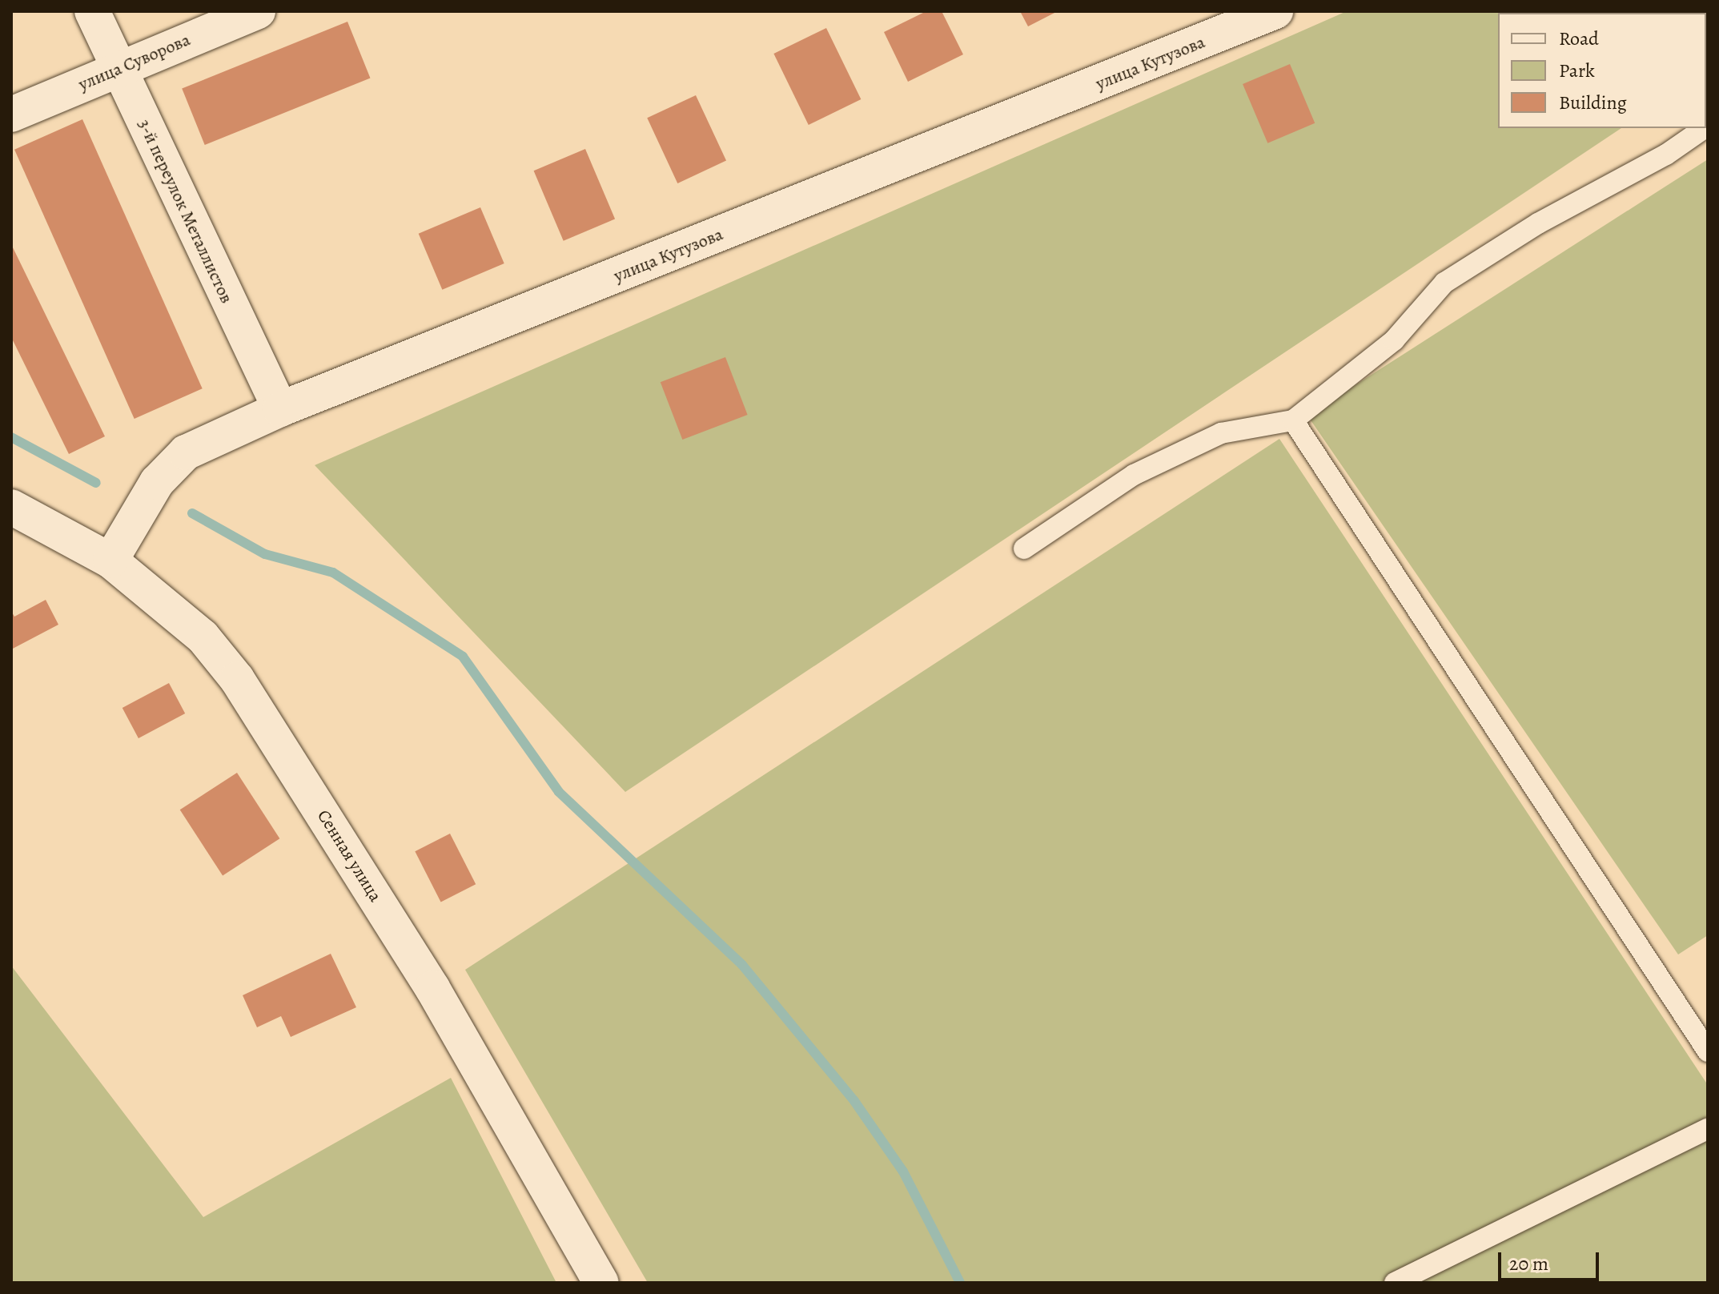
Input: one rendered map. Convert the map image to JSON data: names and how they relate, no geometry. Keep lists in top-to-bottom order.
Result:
{
  "streets": {
    "street": [
      "улица Суворова",
      "улица Кутузова",
      "3-й переулок Металлистов",
      "Сенная улица"
    ]
  },
  "crossings": [
    ["улица Суворова", "3-й переулок Металлистов"],
    ["улица Кутузова", "3-й переулок Металлистов"],
    ["улица Кутузова", "Сенная улица"]
  ],
  "legend": ["Road", "Park", "Building"],
  "scale_bar": "20 m"
}
